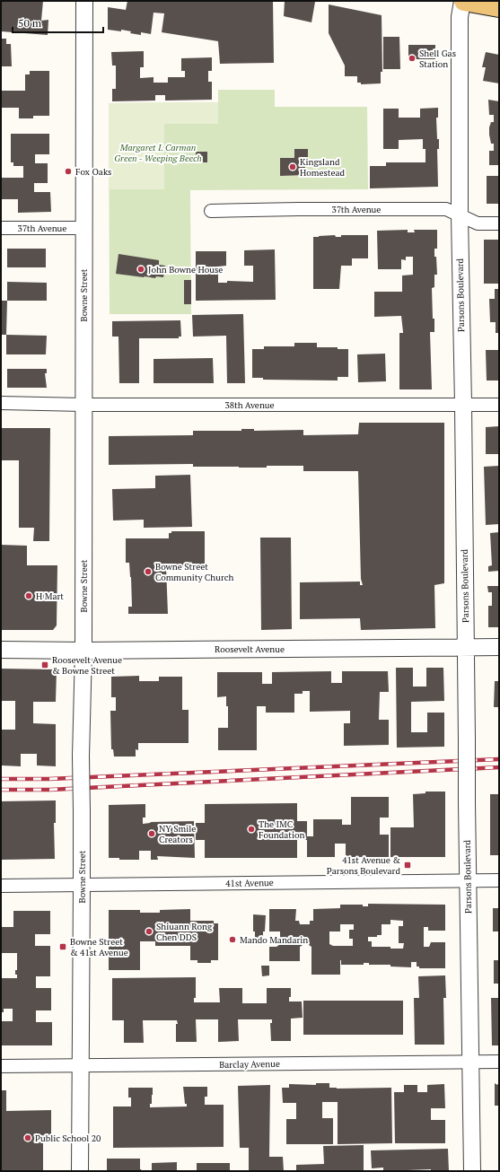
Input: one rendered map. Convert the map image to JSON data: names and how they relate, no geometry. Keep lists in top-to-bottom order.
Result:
{
  "streets": {
    "street": [
      "37th Avenue",
      "Bowne Street",
      "Parsons Boulevard",
      "38th Avenue",
      "Roosevelt Avenue",
      "41st Avenue",
      "Barclay Avenue"
    ]
  },
  "crossings": [
    ["37th Avenue", "Bowne Street"],
    ["37th Avenue", "Parsons Boulevard"],
    ["Bowne Street", "38th Avenue"],
    ["Bowne Street", "Roosevelt Avenue"],
    ["Bowne Street", "41st Avenue"],
    ["Bowne Street", "Barclay Avenue"],
    ["Parsons Boulevard", "38th Avenue"],
    ["Parsons Boulevard", "Roosevelt Avenue"],
    ["Parsons Boulevard", "41st Avenue"],
    ["Parsons Boulevard", "Barclay Avenue"]
  ],
  "parks": ["Margaret I. Carman Green - Weeping Beech"],
  "places": {
    "other": [
      "Shell Gas Station",
      "Kingsland Homestead",
      "Fox Oaks",
      "John Bowne House",
      "Bowne Street Community Church",
      "H Mart",
      "The IMC Foundation",
      "NY Smile Creators",
      "Shiuann Rong Chen DDS",
      "Mando Mandarin",
      "Public School 20"
    ],
    "transit": ["Roosevelt Avenue & Bowne Street", "41st Avenue & Parsons Boulevard", "Bowne Street & 41st Avenue"]
  },
  "scale_bar": "50 m"
}
